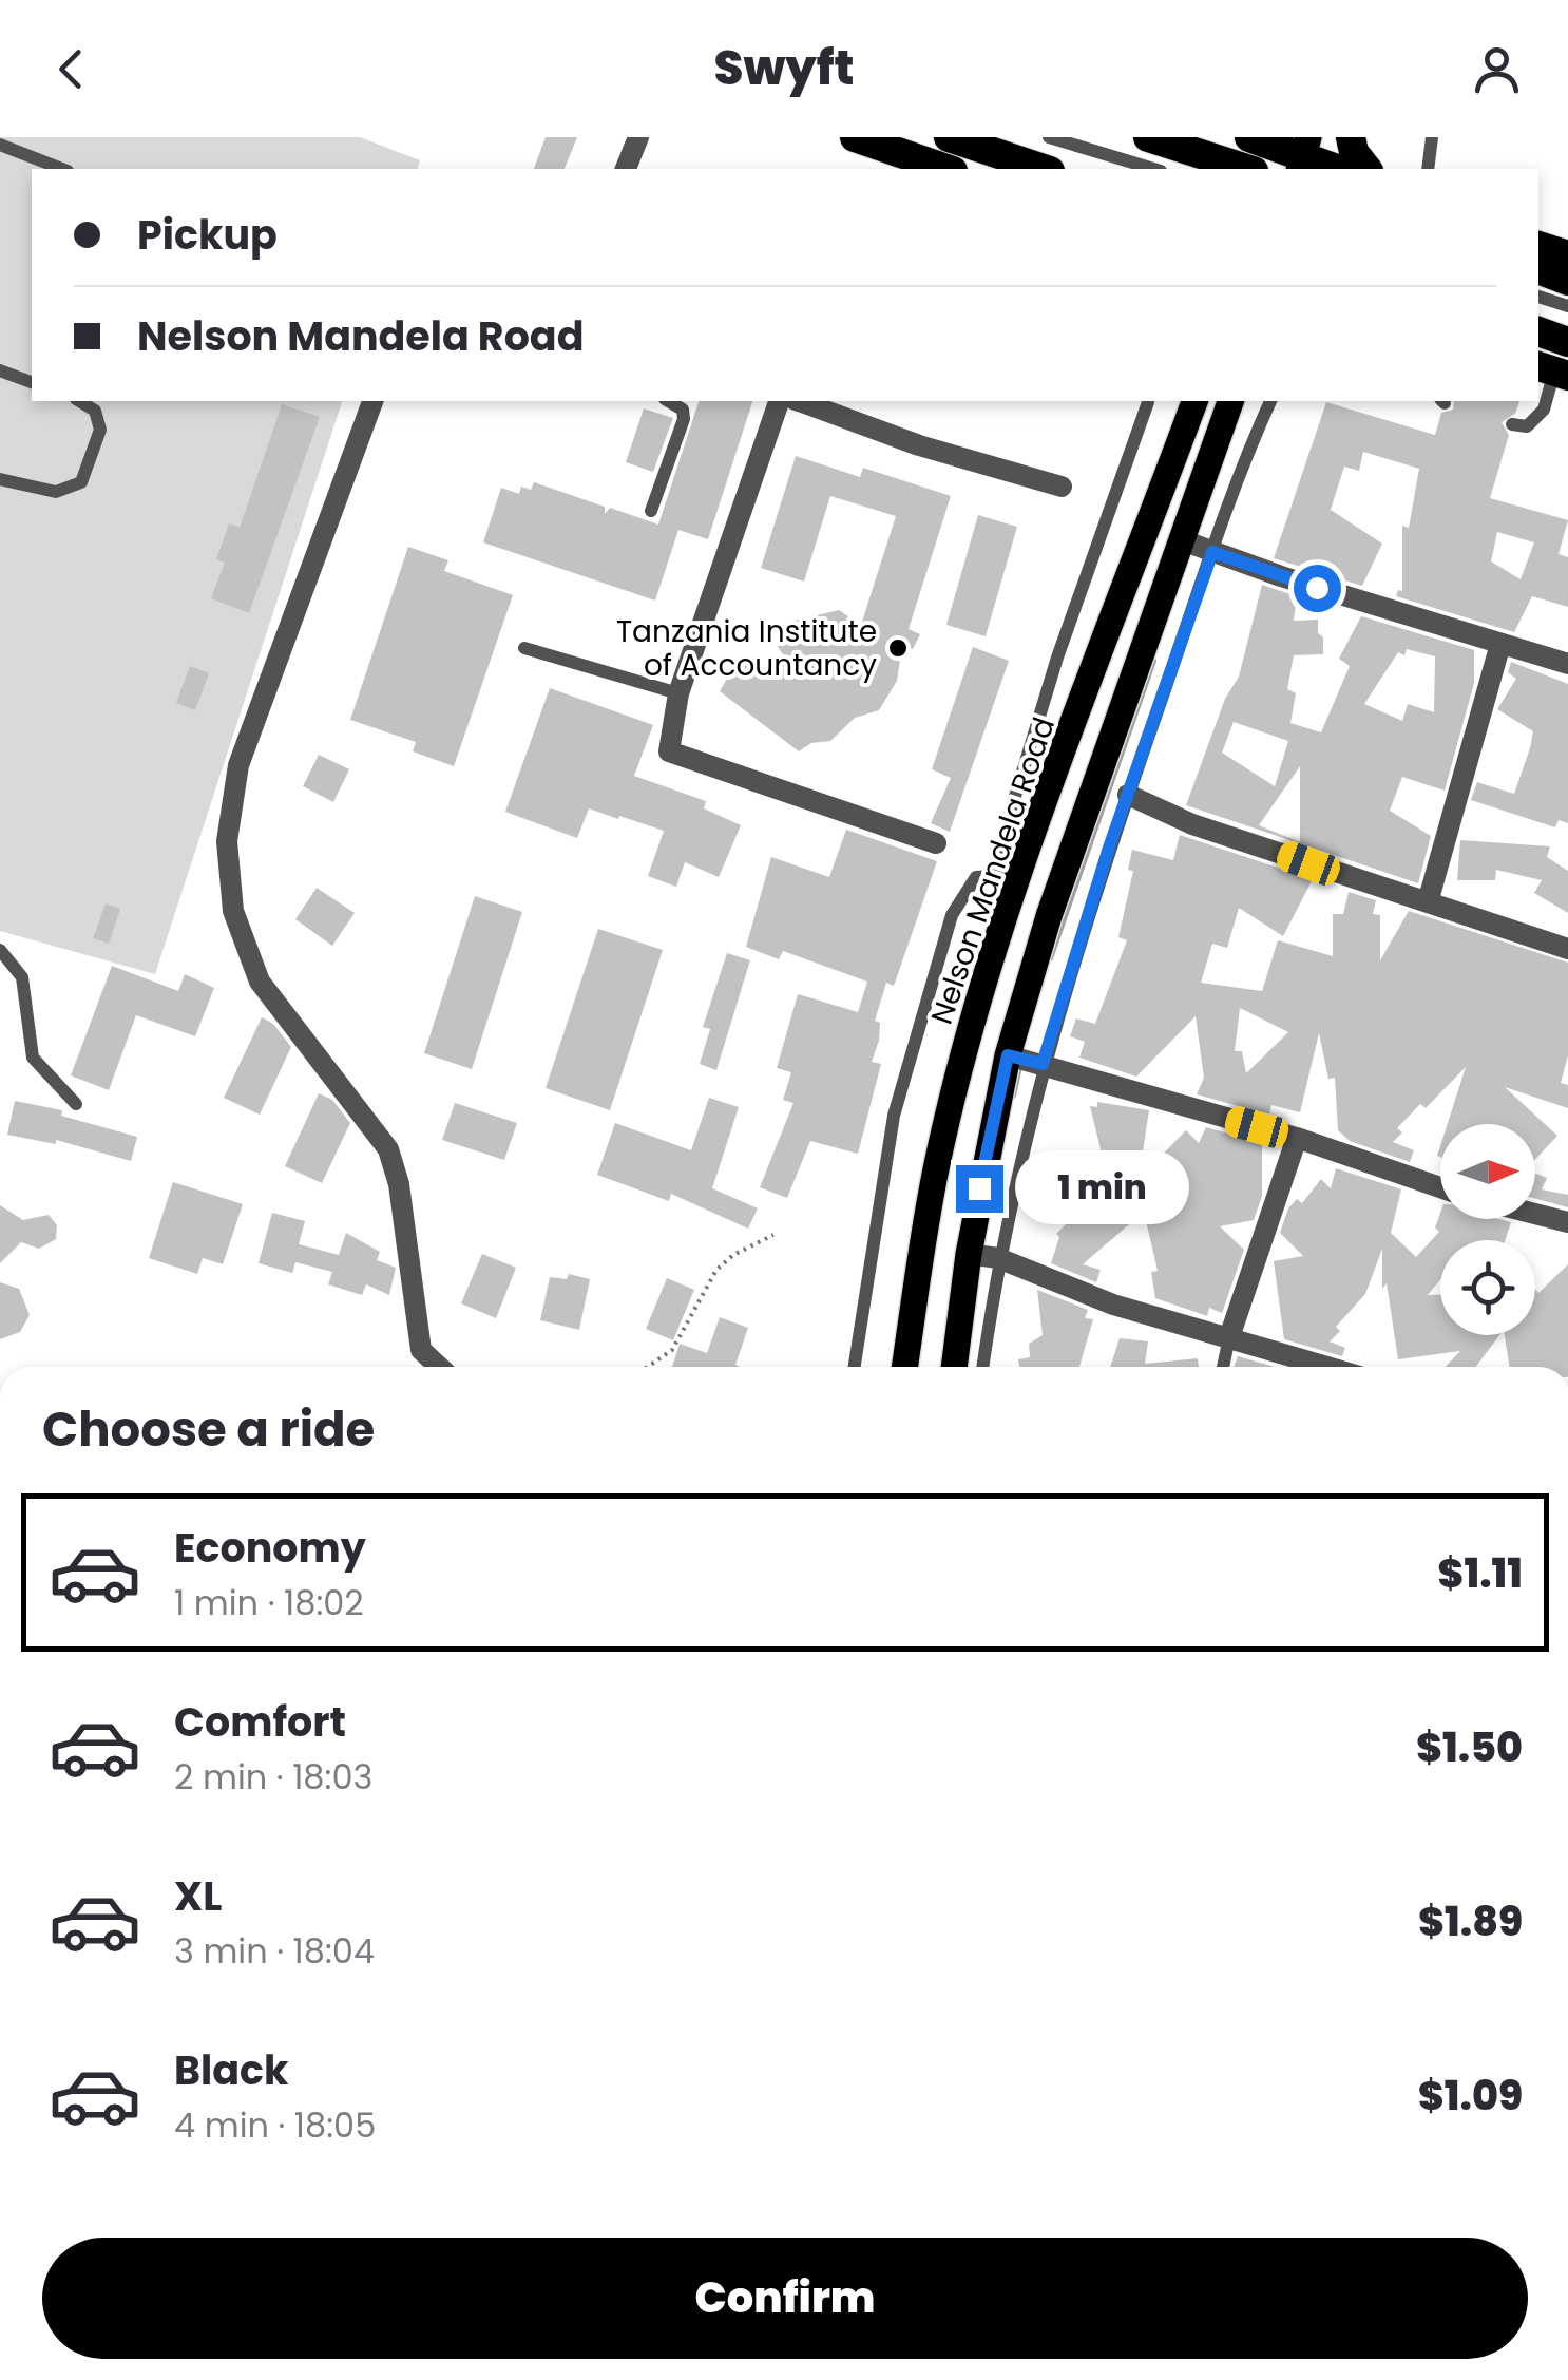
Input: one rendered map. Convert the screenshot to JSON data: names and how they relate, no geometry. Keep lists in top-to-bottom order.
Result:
{
  "streets": {
    "main road": ["Nelson Mandela Road"]
  },
  "places": ["Tanzania Institute of Accountancy"],
  "north": "right",
  "page": {
    "header": "Swyft",
    "banner": ["Pickup", "Nelson Mandela Road"],
    "bubble": "1 min",
    "heading": "Choose a ride",
    "list": [
      {
        "name": "Economy",
        "note": "1 min · 18:02",
        "value": "$1.11"
      },
      {
        "name": "Comfort",
        "note": "2 min · 18:03",
        "value": "$1.50"
      },
      {
        "name": "XL",
        "note": "3 min · 18:04",
        "value": "$1.89"
      },
      {
        "name": "Black",
        "note": "4 min · 18:05",
        "value": "$1.09"
      }
    ],
    "buttons": "Confirm"
  }
}
